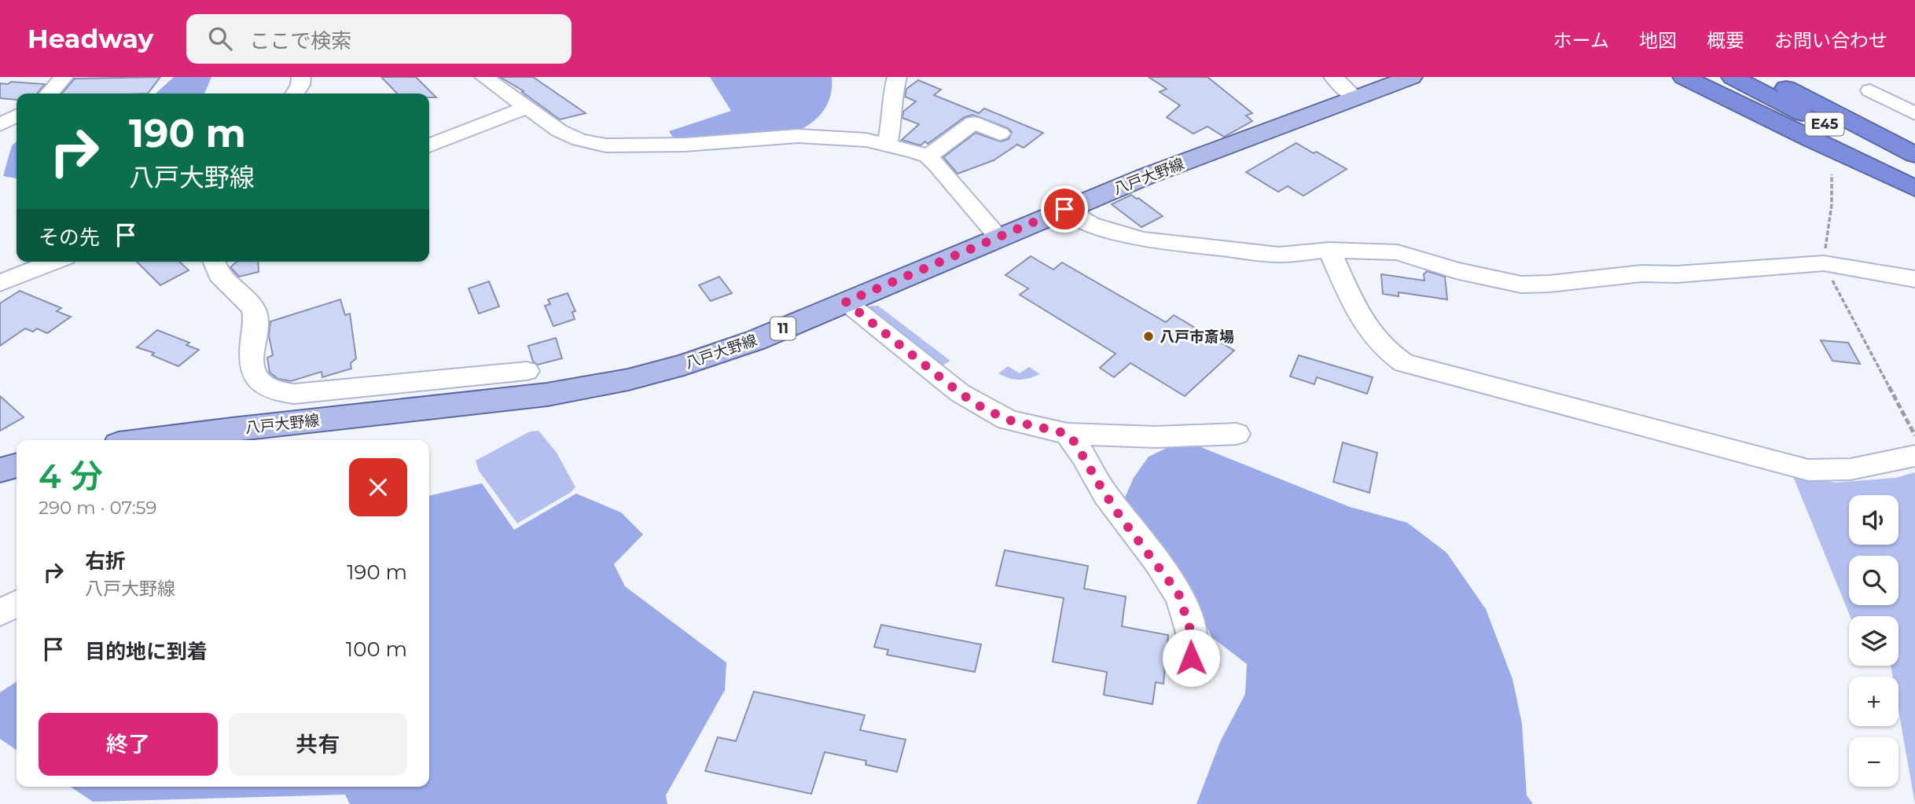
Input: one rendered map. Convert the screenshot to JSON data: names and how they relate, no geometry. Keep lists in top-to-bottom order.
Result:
{
  "streets": {
    "highway": ["E45"],
    "main road": ["八戸大野線", "11"]
  },
  "places": ["八戸市斎場"],
  "page": {
    "header": "Headway",
    "search": "ここで検索",
    "nav": [
      "ホーム",
      "地図",
      "概要",
      "お問い合わせ"
    ],
    "turn": ["190 m", "八戸大野線"],
    "then": "その先",
    "heading": ["4 分", "290 m · 07:59"],
    "map_buttons": ["+", "−"],
    "list": [
      {
        "name": "右折",
        "note": "八戸大野線",
        "value": "190 m"
      },
      {
        "name": "目的地に到着",
        "value": "100 m"
      }
    ],
    "buttons": ["終了", "共有"]
  }
}
